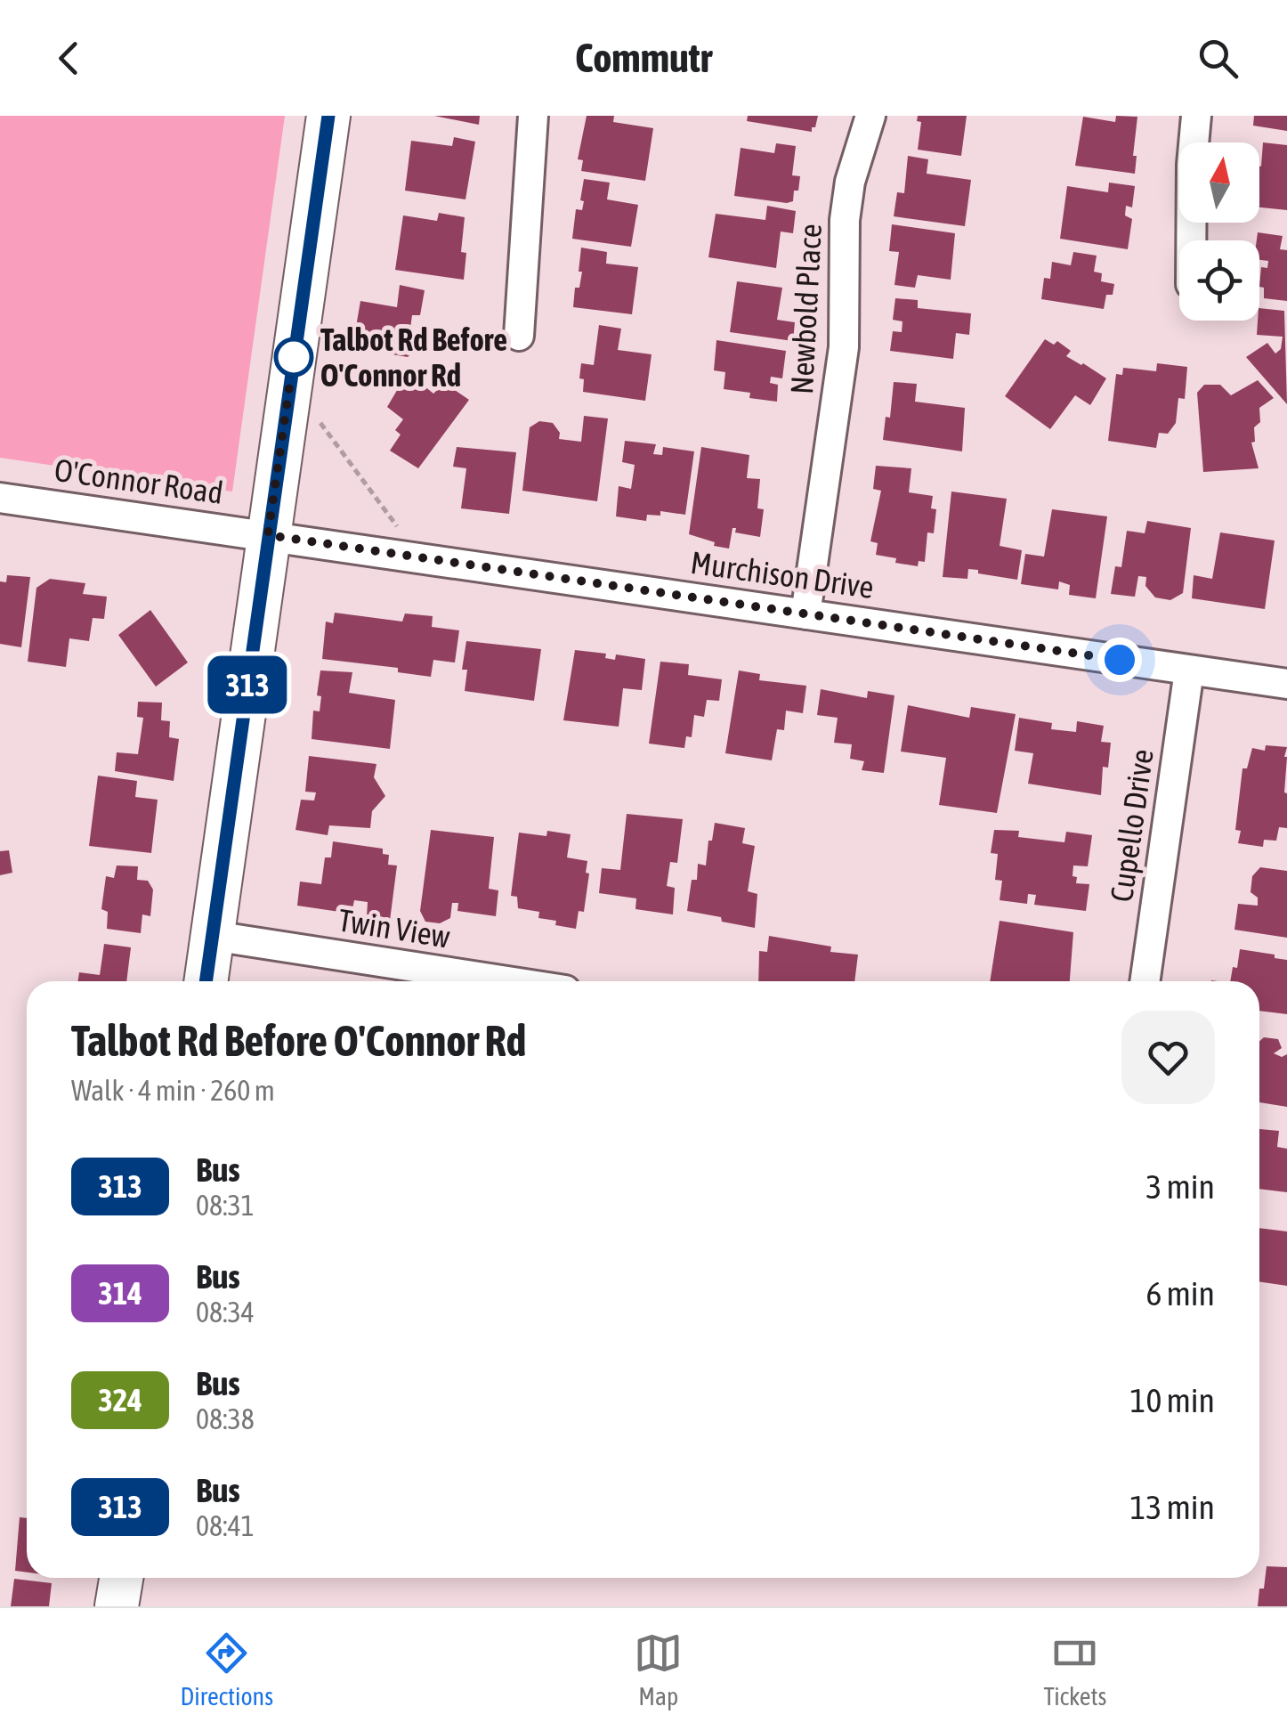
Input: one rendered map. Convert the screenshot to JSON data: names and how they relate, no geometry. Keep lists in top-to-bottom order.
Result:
{
  "streets": {
    "street": [
      "Newbold Place",
      "O'Connor Road",
      "Murchison Drive",
      "Cupello Drive",
      "Twin View"
    ]
  },
  "crossings": [
    ["Newbold Place", "Murchison Drive"],
    ["O'Connor Road", "Murchison Drive"],
    ["Murchison Drive", "Cupello Drive"]
  ],
  "places": ["Talbot Rd Before O'Connor Rd"],
  "lines": ["bus line 313"],
  "north": "top",
  "page": {
    "header": "Commutr",
    "on_map": "313",
    "heading": ["Talbot Rd Before O'Connor Rd", "Walk · 4 min · 260 m"],
    "list": [
      {
        "mark": "313",
        "name": "Bus",
        "note": "08:31",
        "value": "3 min"
      },
      {
        "mark": "314",
        "name": "Bus",
        "note": "08:34",
        "value": "6 min"
      },
      {
        "mark": "324",
        "name": "Bus",
        "note": "08:38",
        "value": "10 min"
      },
      {
        "mark": "313",
        "name": "Bus",
        "note": "08:41",
        "value": "13 min"
      }
    ],
    "tabs": ["Directions", "Map", "Tickets"]
  }
}
